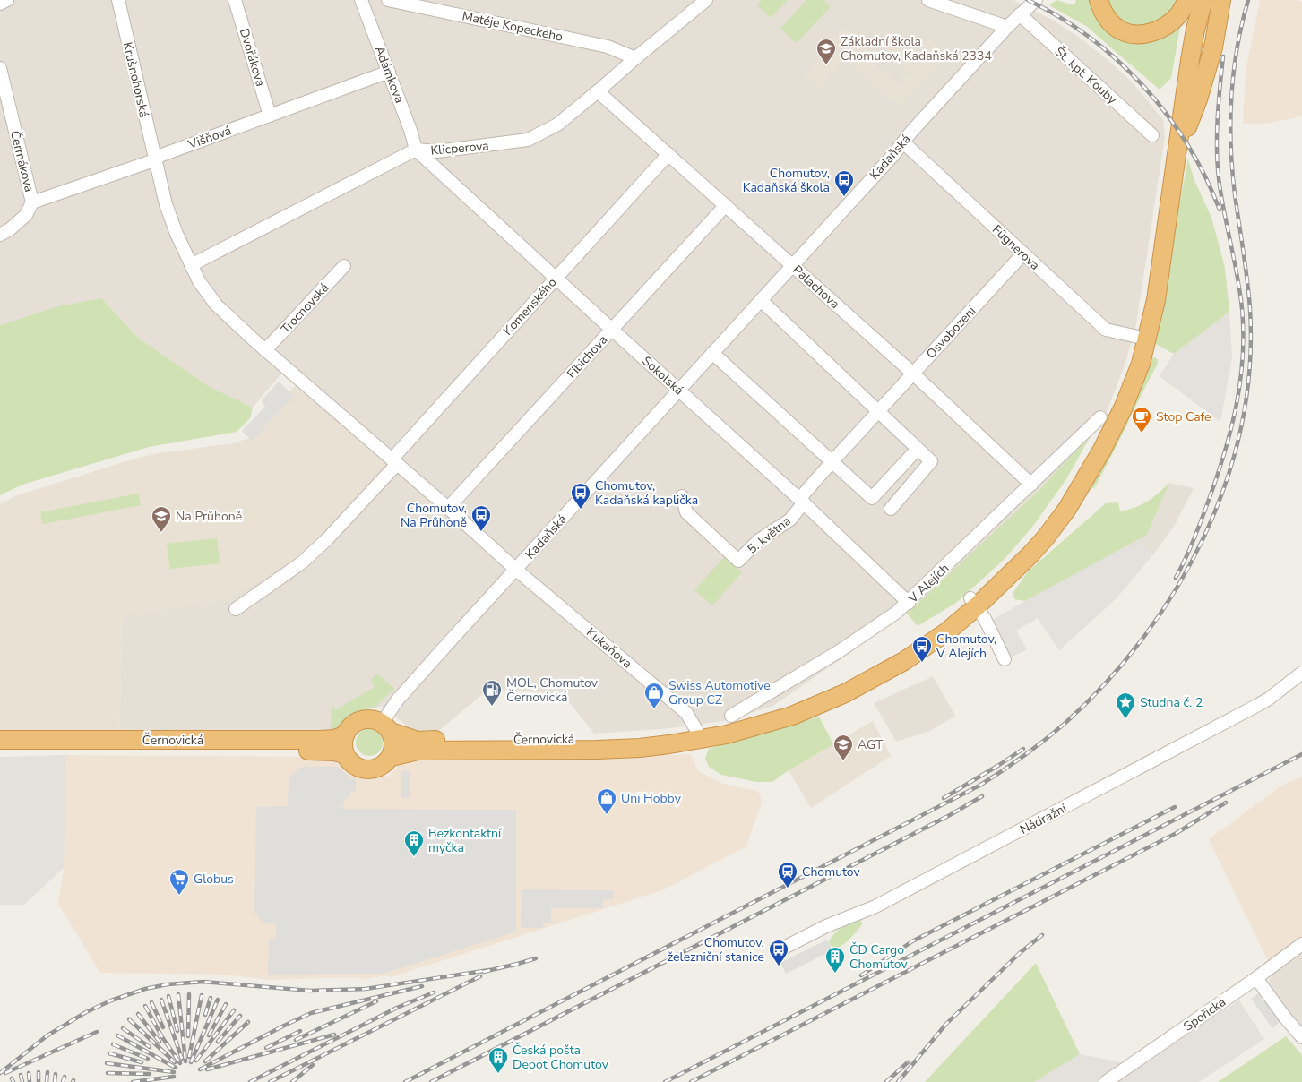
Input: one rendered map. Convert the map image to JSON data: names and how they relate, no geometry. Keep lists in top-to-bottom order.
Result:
{
  "streets": {
    "highway": ["Černovická"],
    "street": [
      "Matěje Kopeckého",
      "Dvořákova",
      "Adámkova",
      "Št. kpt. Kouby",
      "Krušnohorská",
      "Višňová",
      "Klicperova",
      "Kadaňská",
      "Čermákova",
      "Fügnerova",
      "Palachova",
      "Komenského",
      "Trocnovská",
      "Osvobození",
      "Fibichova",
      "Sokolská",
      "5. května",
      "V Alejích",
      "Kukaňova",
      "Nádražní",
      "Spořická"
    ]
  },
  "crossings": [
    ["Matěje Kopeckého", "Klicperova"],
    ["Dvořákova", "Višňová"],
    ["Adámkova", "Višňová"],
    ["Adámkova", "Klicperova"],
    ["Adámkova", "Sokolská"],
    ["Št. kpt. Kouby", "Kadaňská"],
    ["Krušnohorská", "Višňová"],
    ["Višňová", "Čermákova"],
    ["Klicperova", "Palachova"],
    ["Klicperova", "Sokolská"],
    ["Kadaňská", "Fügnerova"],
    ["Kadaňská", "Palachova"],
    ["Kadaňská", "Sokolská"],
    ["Kadaňská", "Kukaňova"],
    ["Kadaňská", "Černovická"],
    ["Fügnerova", "Osvobození"],
    ["Palachova", "Komenského"],
    ["Palachova", "Osvobození"],
    ["Palachova", "Fibichova"],
    ["Palachova", "V Alejích"],
    ["Komenského", "Sokolská"],
    ["Osvobození", "Sokolská"],
    ["Osvobození", "5. května"],
    ["Fibichova", "Sokolská"],
    ["Sokolská", "5. května"],
    ["Sokolská", "V Alejích"],
    ["Kukaňova", "Černovická"]
  ],
  "places": {
    "school or university": ["Základní škola Chomutov, Kadaňská 2334", "Na Průhoně", "AGT"],
    "bus stop": [
      "Chomutov, Kadaňská škola",
      "Chomutov, Kadaňská kaplička",
      "Chomutov, Na Průhoně",
      "Chomutov, V Alejích",
      "Chomutov, železniční stanice"
    ],
    "cafe": ["Stop Cafe"],
    "fuel station": ["MOL, Chomutov Černovická"],
    "shop": ["Swiss Automotive Group CZ", "Uni Hobby"],
    "place": ["Studna č. 2"],
    "building": ["Bezkontaktní myčka", "ČD Cargo Chomutov", "Česká pošta Depot Chomutov"],
    "station": ["Chomutov"],
    "supermarket": ["Globus"]
  }
}
